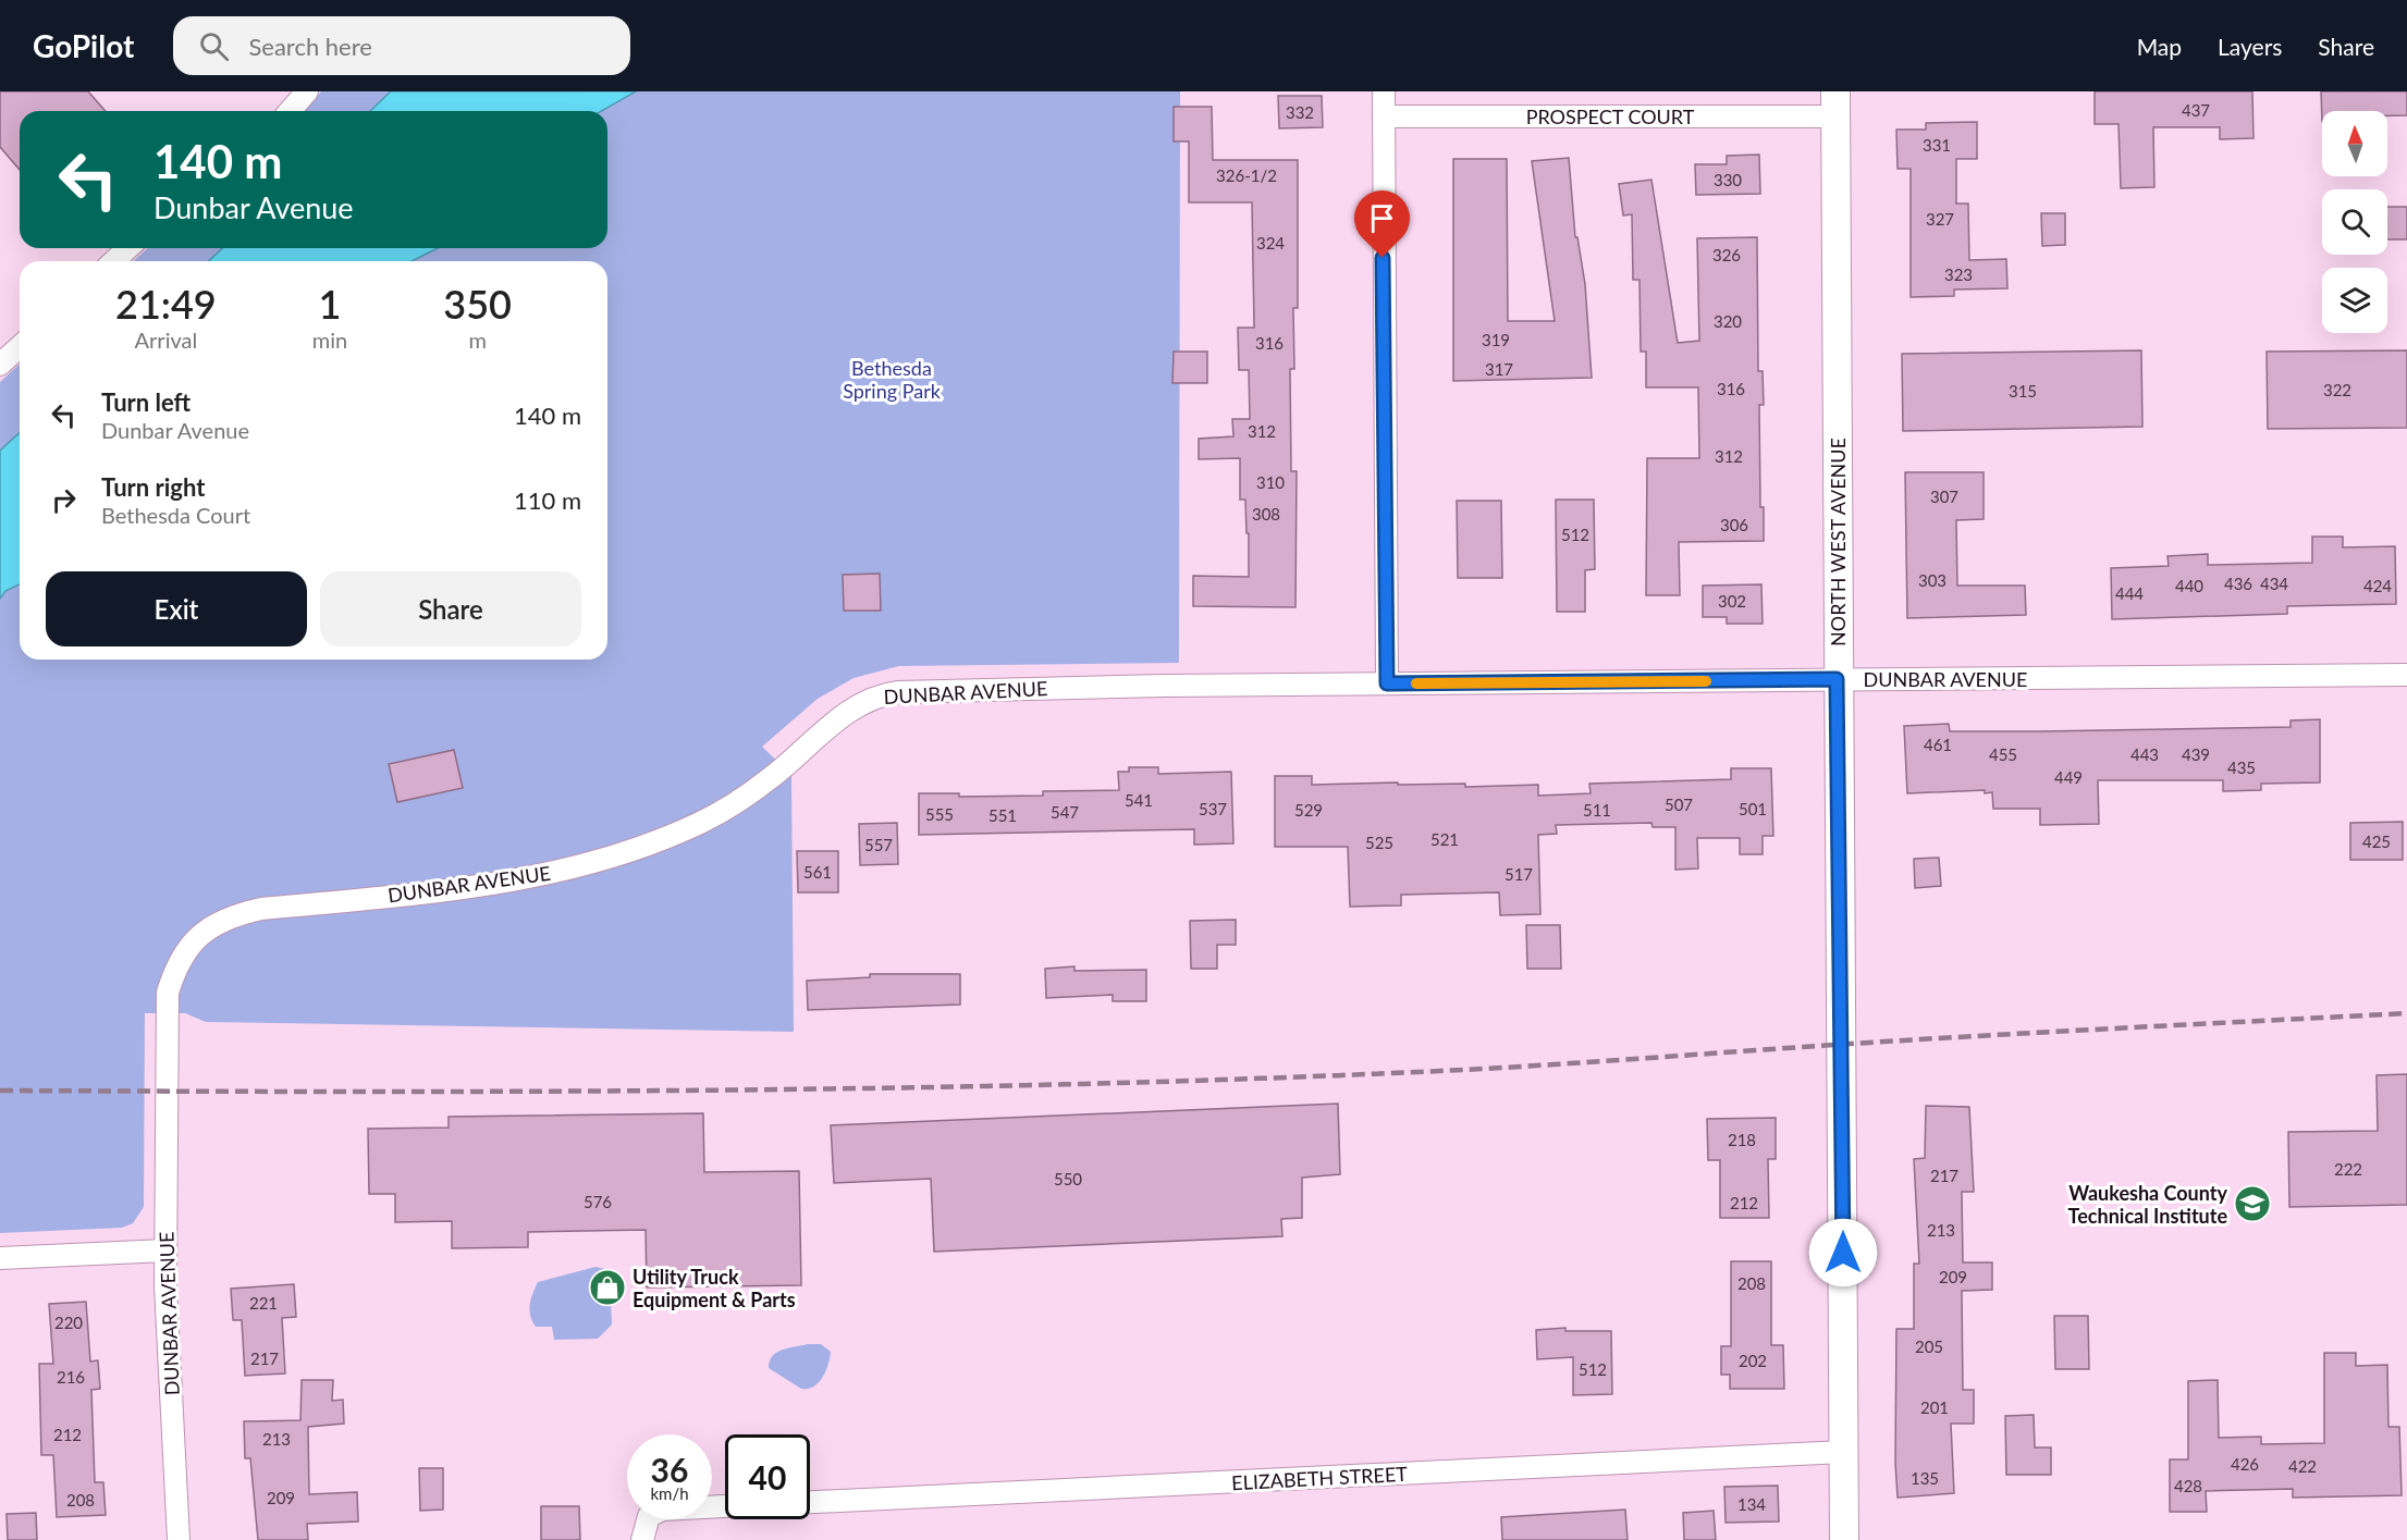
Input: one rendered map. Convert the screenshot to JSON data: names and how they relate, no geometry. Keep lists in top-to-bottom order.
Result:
{
  "streets": {
    "street": [
      "PROSPECT COURT",
      "NORTH WEST AVENUE",
      "DUNBAR AVENUE",
      "ELIZABETH STREET"
    ]
  },
  "crossings": [
    ["PROSPECT COURT", "NORTH WEST AVENUE"],
    ["NORTH WEST AVENUE", "DUNBAR AVENUE"],
    ["NORTH WEST AVENUE", "ELIZABETH STREET"]
  ],
  "parks": ["Bethesda Spring Park"],
  "places": {
    "school or university": ["Waukesha County Technical Institute"],
    "shop": ["Utility Truck Equipment & Parts"]
  },
  "house_numbers": [
    "437",
    "332",
    "331",
    "326-1/2",
    "330",
    "327",
    "324",
    "326",
    "323",
    "320",
    "319",
    "316",
    "317",
    "316",
    "322",
    "315",
    "312",
    "312",
    "310",
    "307",
    "308",
    "306",
    "512",
    "303",
    "436",
    "434",
    "440",
    "424",
    "444",
    "302",
    "461",
    "455",
    "443",
    "439",
    "435",
    "449",
    "541",
    "507",
    "537",
    "501",
    "529",
    "511",
    "547",
    "555",
    "551",
    "521",
    "425",
    "525",
    "557",
    "561",
    "517",
    "218",
    "222",
    "217",
    "550",
    "576",
    "212",
    "213",
    "209",
    "208",
    "221",
    "220",
    "205",
    "217",
    "202",
    "512",
    "216",
    "201",
    "212",
    "213",
    "426",
    "422",
    "135",
    "428",
    "209",
    "208",
    "134"
  ],
  "north": "top",
  "page": {
    "header": "GoPilot",
    "search": "Search here",
    "nav": ["Map", "Layers", "Share"],
    "turn": ["140 m", "Dunbar Avenue"],
    "eta": [
      "21:49",
      "Arrival",
      "1",
      "min",
      "350",
      "m"
    ],
    "list": [
      {
        "name": "Turn left",
        "note": "Dunbar Avenue",
        "value": "140 m"
      },
      {
        "name": "Turn right",
        "note": "Bethesda Court",
        "value": "110 m"
      }
    ],
    "buttons": ["Exit", "Share"],
    "speed": "36 km/h",
    "limit": "40"
  }
}
